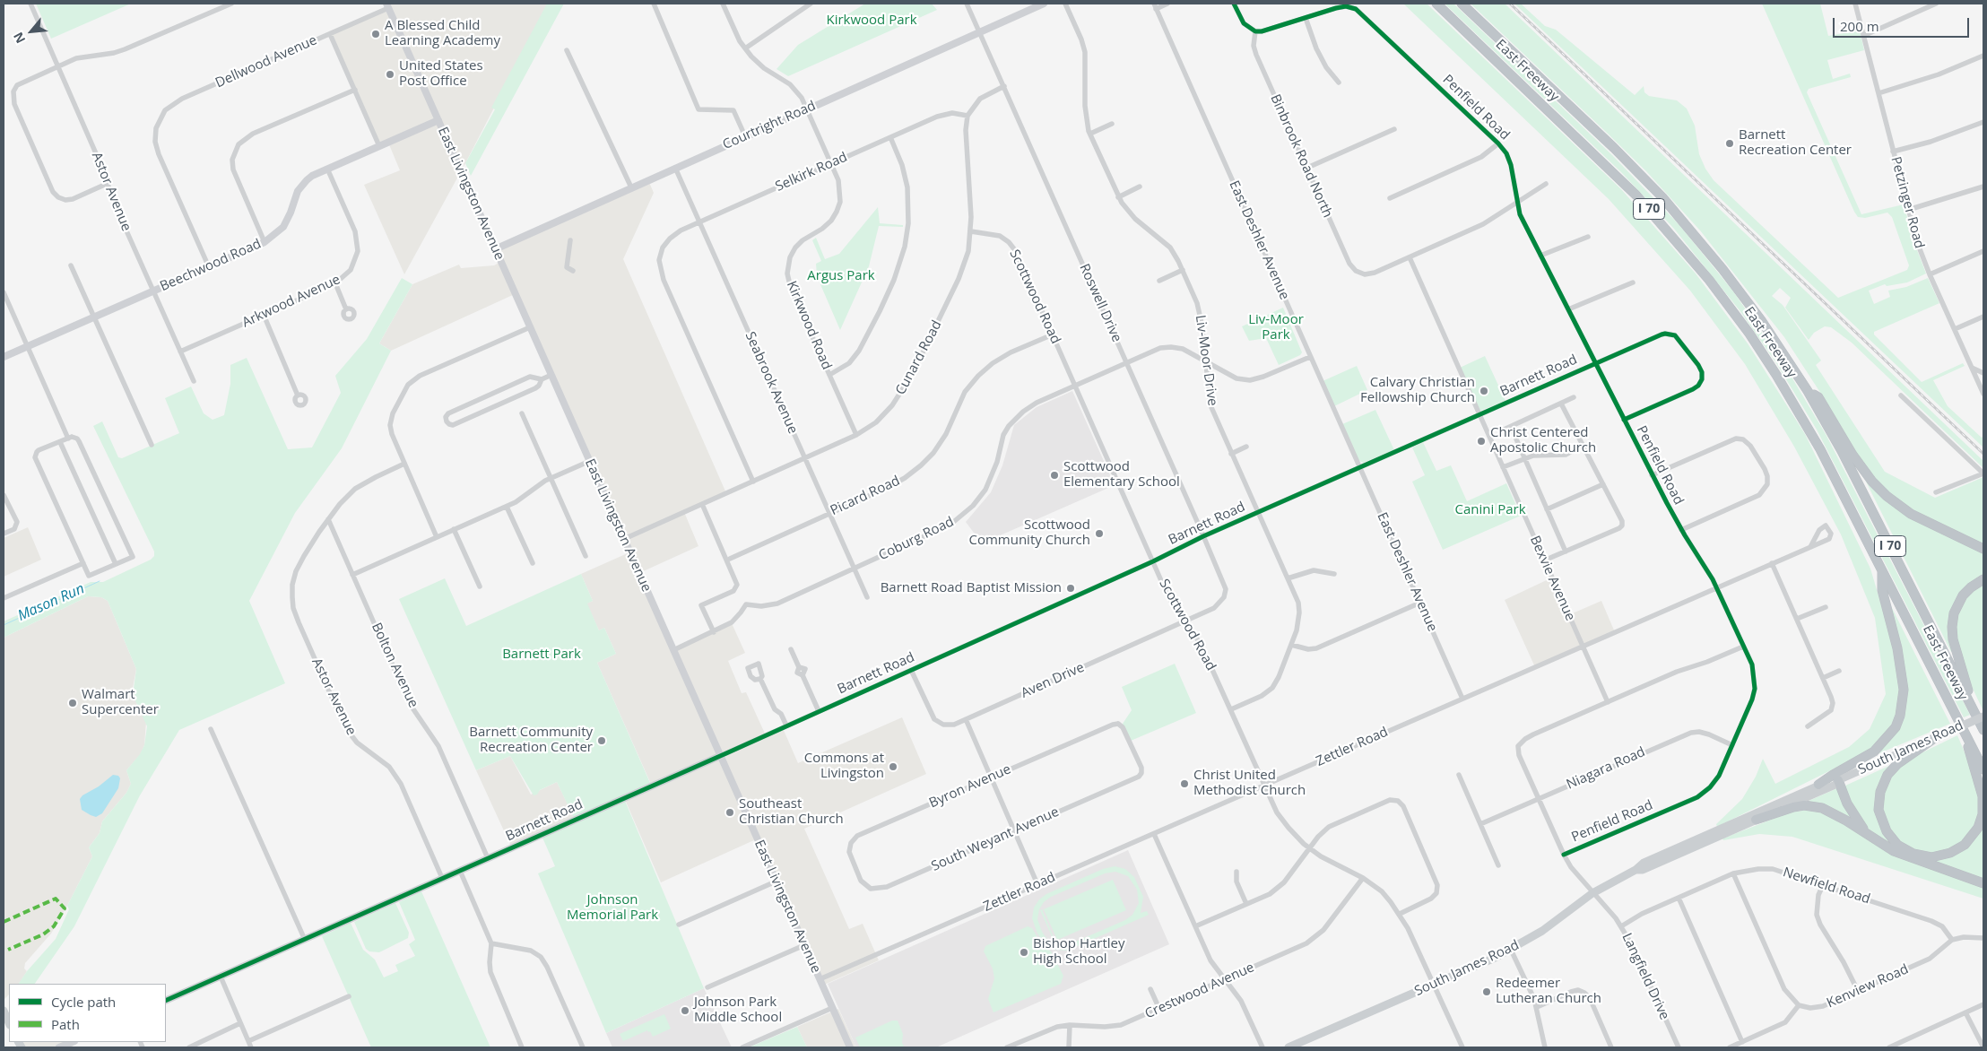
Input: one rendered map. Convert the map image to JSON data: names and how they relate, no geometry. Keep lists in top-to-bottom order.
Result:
{
  "streets": {
    "highway": ["East Freeway", "I 70"],
    "main road": ["South James Road"],
    "street": [
      "Dellwood Avenue",
      "Penfield Road",
      "Courtright Road",
      "Binbrook Road North",
      "Selkirk Road",
      "Astor Avenue",
      "East Livingston Avenue",
      "Petzinger Road",
      "East Deshler Avenue",
      "Beechwood Road",
      "Scottwood Road",
      "Arkwood Avenue",
      "Roswell Drive",
      "Kirkwood Road",
      "Cunard Road",
      "Liv-Moor Drive",
      "Barnett Road",
      "Seabrook Avenue",
      "Picard Road",
      "Coburg Road",
      "Bexvie Avenue",
      "Bolton Avenue",
      "Aven Drive",
      "Zettler Road",
      "Niagara Road",
      "Byron Avenue",
      "South Weyant Avenue",
      "Newfield Road",
      "Langfield Drive",
      "Kenview Road",
      "Crestwood Avenue"
    ]
  },
  "crossings": [
    ["Dellwood Avenue", "East Livingston Avenue"],
    ["Dellwood Avenue", "Beechwood Road"],
    ["Penfield Road", "Barnett Road"],
    ["Penfield Road", "Zettler Road"],
    ["Penfield Road", "Niagara Road"],
    ["Penfield Road", "Langfield Drive"],
    ["Courtright Road", "East Livingston Avenue"],
    ["Courtright Road", "Roswell Drive"],
    ["Courtright Road", "Kirkwood Road"],
    ["Courtright Road", "Seabrook Avenue"],
    ["Binbrook Road North", "Bexvie Avenue"],
    ["Selkirk Road", "Kirkwood Road"],
    ["Selkirk Road", "Cunard Road"],
    ["Selkirk Road", "Seabrook Avenue"],
    ["Astor Avenue", "Beechwood Road"],
    ["Astor Avenue", "Arkwood Avenue"],
    ["Astor Avenue", "Barnett Road"],
    ["Astor Avenue", "Bolton Avenue"],
    ["East Livingston Avenue", "Beechwood Road"],
    ["East Livingston Avenue", "Cunard Road"],
    ["East Livingston Avenue", "Barnett Road"],
    ["East Livingston Avenue", "Coburg Road"],
    ["East Livingston Avenue", "Zettler Road"],
    ["East Deshler Avenue", "Barnett Road"],
    ["East Deshler Avenue", "Coburg Road"],
    ["East Deshler Avenue", "Zettler Road"],
    ["Beechwood Road", "Arkwood Avenue"],
    ["Scottwood Road", "Cunard Road"],
    ["Scottwood Road", "Liv-Moor Drive"],
    ["Scottwood Road", "Barnett Road"],
    ["Scottwood Road", "Picard Road"],
    ["Scottwood Road", "Coburg Road"],
    ["Scottwood Road", "Aven Drive"],
    ["Scottwood Road", "Zettler Road"],
    ["Scottwood Road", "South James Road"],
    ["Scottwood Road", "Crestwood Avenue"],
    ["Roswell Drive", "Barnett Road"],
    ["Roswell Drive", "Coburg Road"],
    ["Roswell Drive", "Aven Drive"],
    ["Kirkwood Road", "Cunard Road"],
    ["Cunard Road", "Seabrook Avenue"],
    ["Liv-Moor Drive", "Barnett Road"],
    ["Liv-Moor Drive", "Coburg Road"],
    ["Barnett Road", "Bexvie Avenue"],
    ["Barnett Road", "Bolton Avenue"],
    ["Barnett Road", "Aven Drive"],
    ["Seabrook Avenue", "Picard Road"],
    ["Seabrook Avenue", "Coburg Road"],
    ["Bexvie Avenue", "Zettler Road"],
    ["Bexvie Avenue", "Langfield Drive"],
    ["South James Road", "Langfield Drive"],
    ["Niagara Road", "Langfield Drive"],
    ["Byron Avenue", "South Weyant Avenue"],
    ["Newfield Road", "Langfield Drive"],
    ["Newfield Road", "Kenview Road"]
  ],
  "water": ["Mason Run"],
  "parks": [
    "Kirkwood Park",
    "Argus Park",
    "Liv-Moor Park",
    "Canini Park",
    "Barnett Park",
    "Johnson Memorial Park"
  ],
  "places": [
    "A Blessed Child Learning Academy",
    "United States Post Office",
    "Barnett Recreation Center",
    "Calvary Christian Fellowship Church",
    "Christ Centered Apostolic Church",
    "Scottwood Elementary School",
    "Scottwood Community Church",
    "Barnett Road Baptist Mission",
    "Walmart Supercenter",
    "Barnett Community Recreation Center",
    "Commons at Livingston",
    "Christ United Methodist Church",
    "Southeast Christian Church",
    "Bishop Hartley High School",
    "Redeemer Lutheran Church",
    "Johnson Park Middle School"
  ],
  "legend": ["Cycle path", "Path"],
  "scale_bar": "200 m",
  "north": "bottom left"
}
